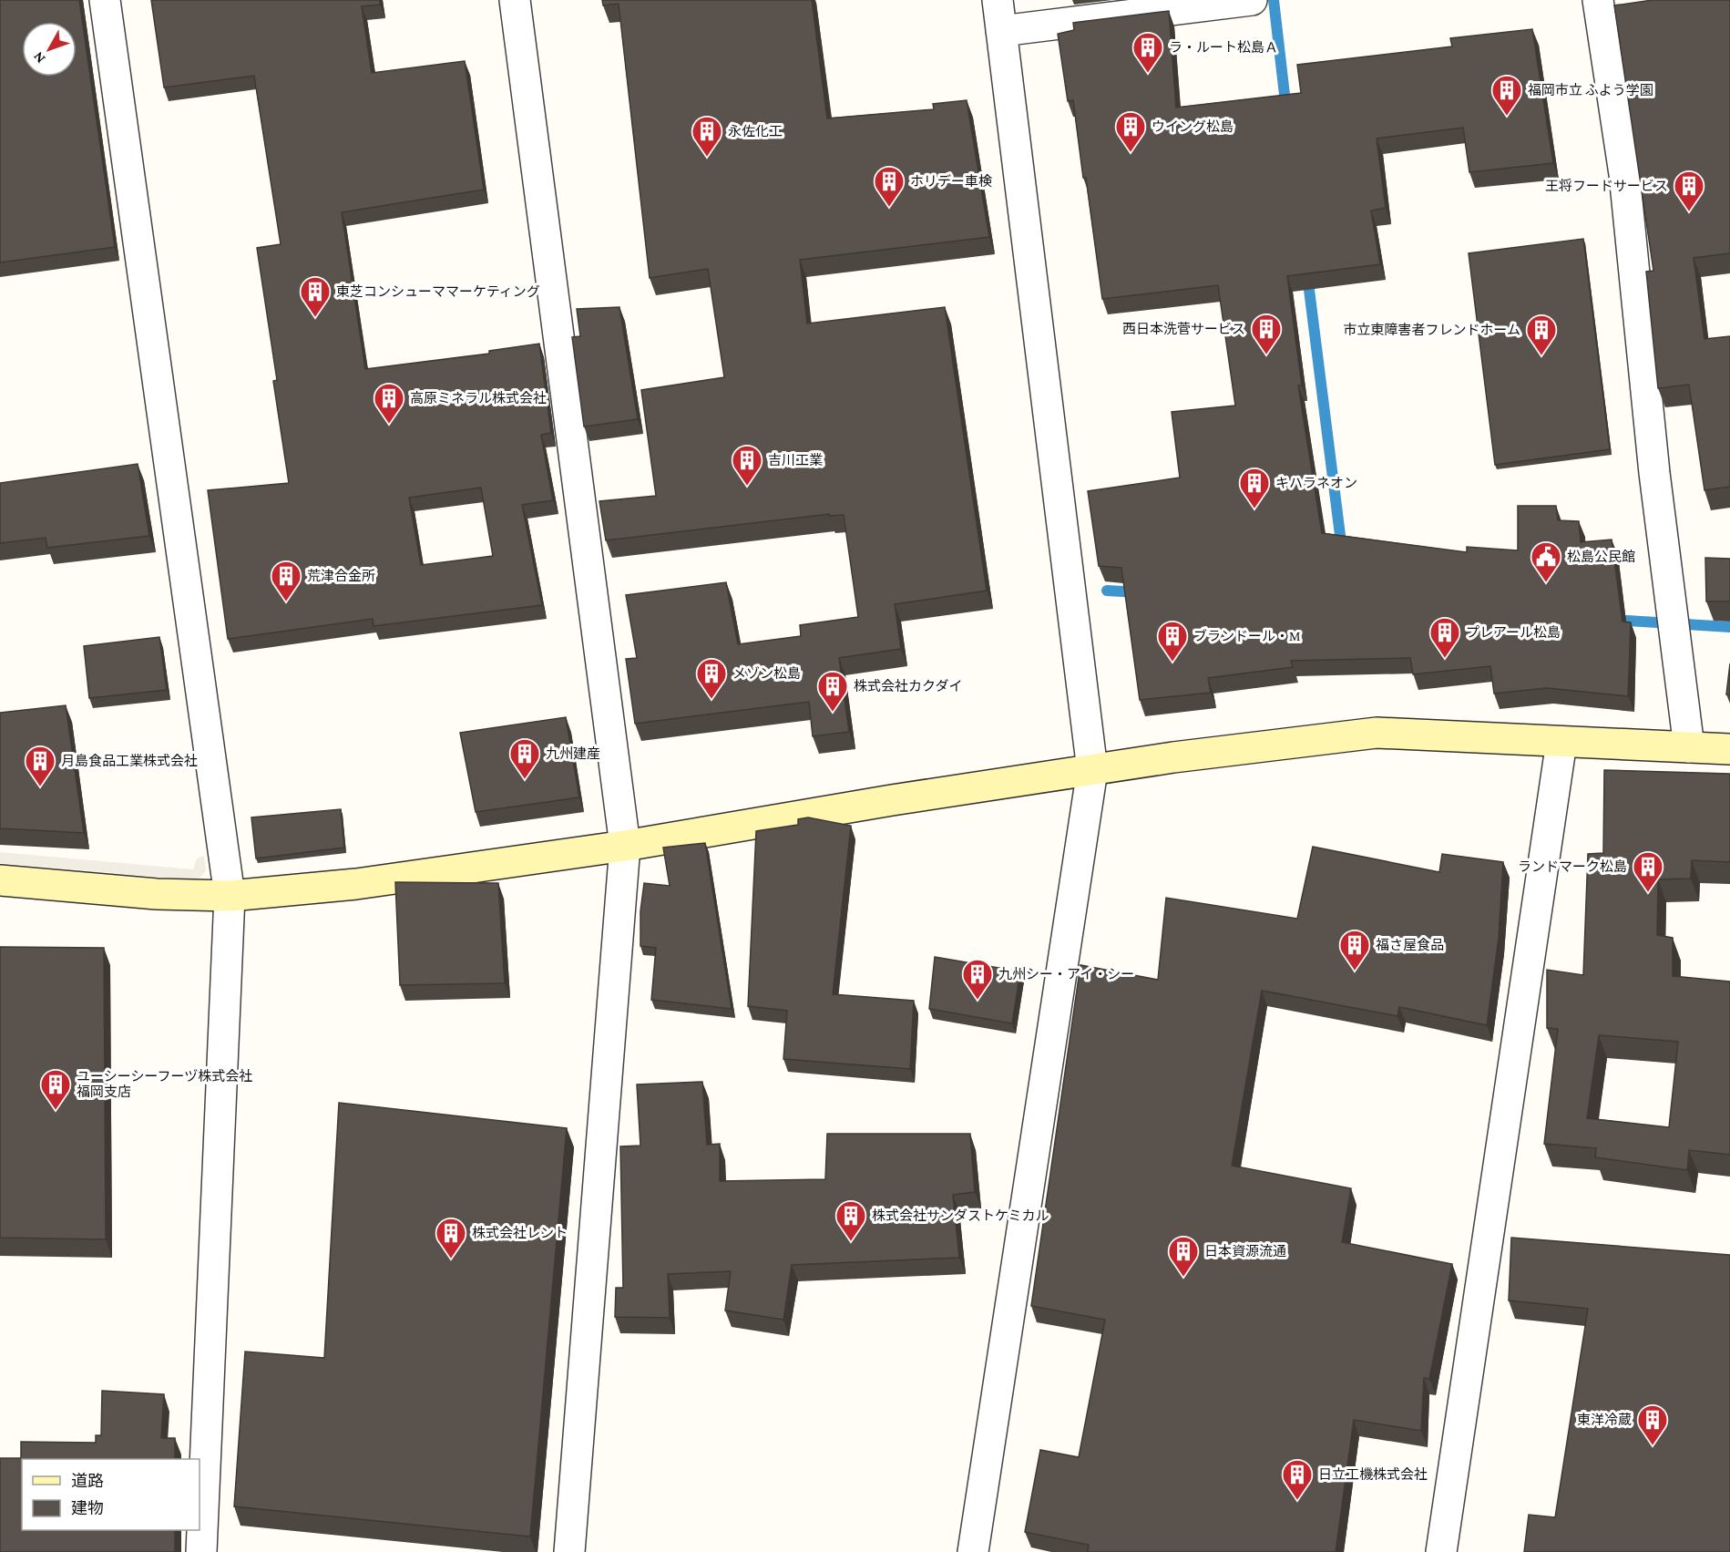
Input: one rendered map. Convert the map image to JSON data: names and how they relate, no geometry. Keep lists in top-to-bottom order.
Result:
{
  "places": {
    "building": [
      "ラ・ルート松島Ａ",
      "福岡市立 ふよう学園",
      "ウイング松島",
      "永佐化工",
      "ホリデー車検",
      "王将フードサービス",
      "東芝コンシューママーケティング",
      "西日本洗菅サービス",
      "市立東障害者フレンドホーム",
      "高原ミネラル株式会社",
      "吉川工業",
      "キハラネオン",
      "荒津合金所",
      "プレアール松島",
      "ブランドール・M",
      "メゾン松島",
      "株式会社カクダイ",
      "九州建産",
      "月島食品工業株式会社",
      "ランドマーク松島",
      "福さ屋食品",
      "九州シー・アイ・シー",
      "ユーシーシーフーヅ株式会社 福岡支店",
      "株式会社サンダストケミカル",
      "株式会社レント",
      "日本資源流通",
      "東洋冷蔵",
      "日立工機株式会社"
    ],
    "public building": ["松島公民館"]
  },
  "legend": ["道路", "建物"],
  "north": "bottom left"
}
